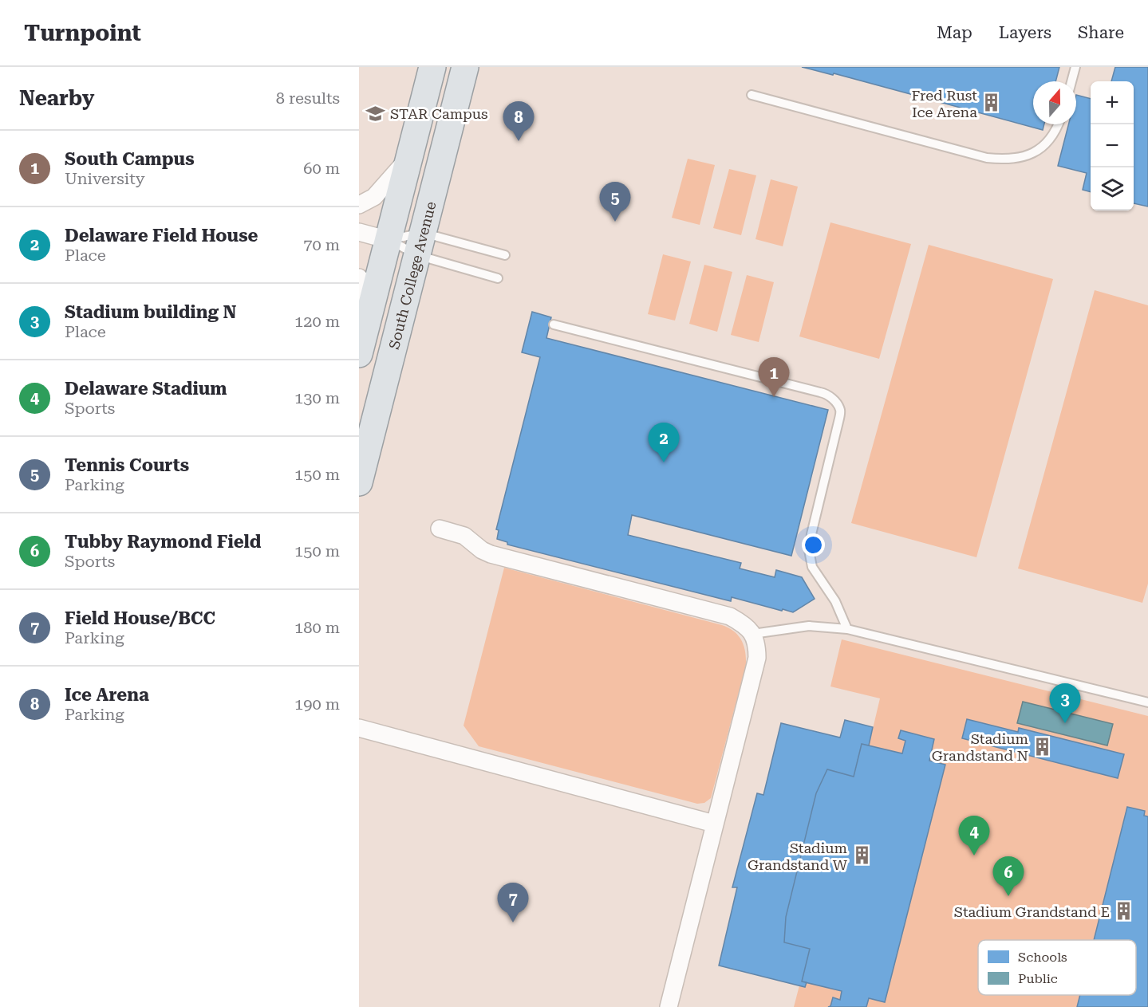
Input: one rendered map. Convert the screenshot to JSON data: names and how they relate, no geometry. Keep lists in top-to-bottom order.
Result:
{
  "streets": {
    "main road": ["South College Avenue"]
  },
  "places": {
    "building": [
      "Fred Rust Ice Arena",
      "Stadium Grandstand N",
      "Stadium Grandstand W",
      "Stadium Grandstand E"
    ],
    "school or university": ["STAR Campus"]
  },
  "legend": ["Schools", "Public"],
  "north": "top",
  "page": {
    "header": "Turnpoint",
    "nav": ["Map", "Layers", "Share"],
    "heading": ["Nearby", "8 results"],
    "map_buttons": ["+", "−"],
    "pins": [
      "8",
      "5",
      "1",
      "2",
      "3",
      "4",
      "6",
      "7"
    ],
    "list": [
      {
        "mark": "1",
        "name": "South Campus",
        "note": "University",
        "value": "60 m"
      },
      {
        "mark": "2",
        "name": "Delaware Field House",
        "note": "Place",
        "value": "70 m"
      },
      {
        "mark": "3",
        "name": "Stadium building N",
        "note": "Place",
        "value": "120 m"
      },
      {
        "mark": "4",
        "name": "Delaware Stadium",
        "note": "Sports",
        "value": "130 m"
      },
      {
        "mark": "5",
        "name": "Tennis Courts",
        "note": "Parking",
        "value": "150 m"
      },
      {
        "mark": "6",
        "name": "Tubby Raymond Field",
        "note": "Sports",
        "value": "150 m"
      },
      {
        "mark": "7",
        "name": "Field House/BCC",
        "note": "Parking",
        "value": "180 m"
      },
      {
        "mark": "8",
        "name": "Ice Arena",
        "note": "Parking",
        "value": "190 m"
      }
    ]
  }
}
